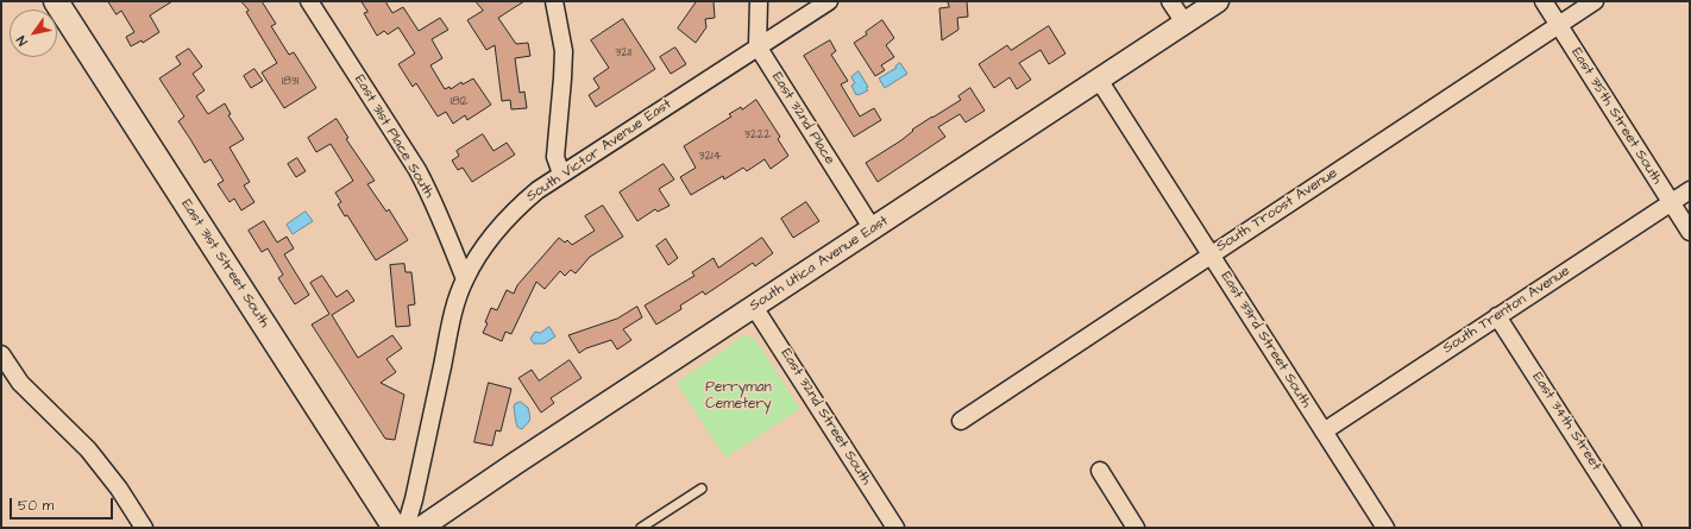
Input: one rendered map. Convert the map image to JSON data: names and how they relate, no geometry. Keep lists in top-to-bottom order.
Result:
{
  "streets": {
    "main road": ["East 31st Street South"],
    "street": [
      "East 35th Street South",
      "East 32nd Place",
      "East 31st Place South",
      "South Victor Avenue East",
      "South Troost Avenue",
      "South Utica Avenue East",
      "South Trenton Avenue",
      "East 33rd Street South",
      "East 32nd Street South",
      "East 34th Street"
    ]
  },
  "crossings": [
    ["East 35th Street South", "South Troost Avenue"],
    ["East 35th Street South", "South Trenton Avenue"],
    ["East 32nd Place", "South Victor Avenue East"],
    ["East 32nd Place", "South Utica Avenue East"],
    ["East 31st Place South", "South Victor Avenue East"],
    ["South Troost Avenue", "East 33rd Street South"],
    ["South Utica Avenue East", "East 33rd Street South"],
    ["South Utica Avenue East", "East 32nd Street South"],
    ["South Trenton Avenue", "East 33rd Street South"],
    ["South Trenton Avenue", "East 34th Street"]
  ],
  "parks": ["Perryman Cemetery"],
  "house_numbers": [
    "3211",
    "1831",
    "1812",
    "3222",
    "3214"
  ],
  "scale_bar": "50 m",
  "north": "bottom left"
}
